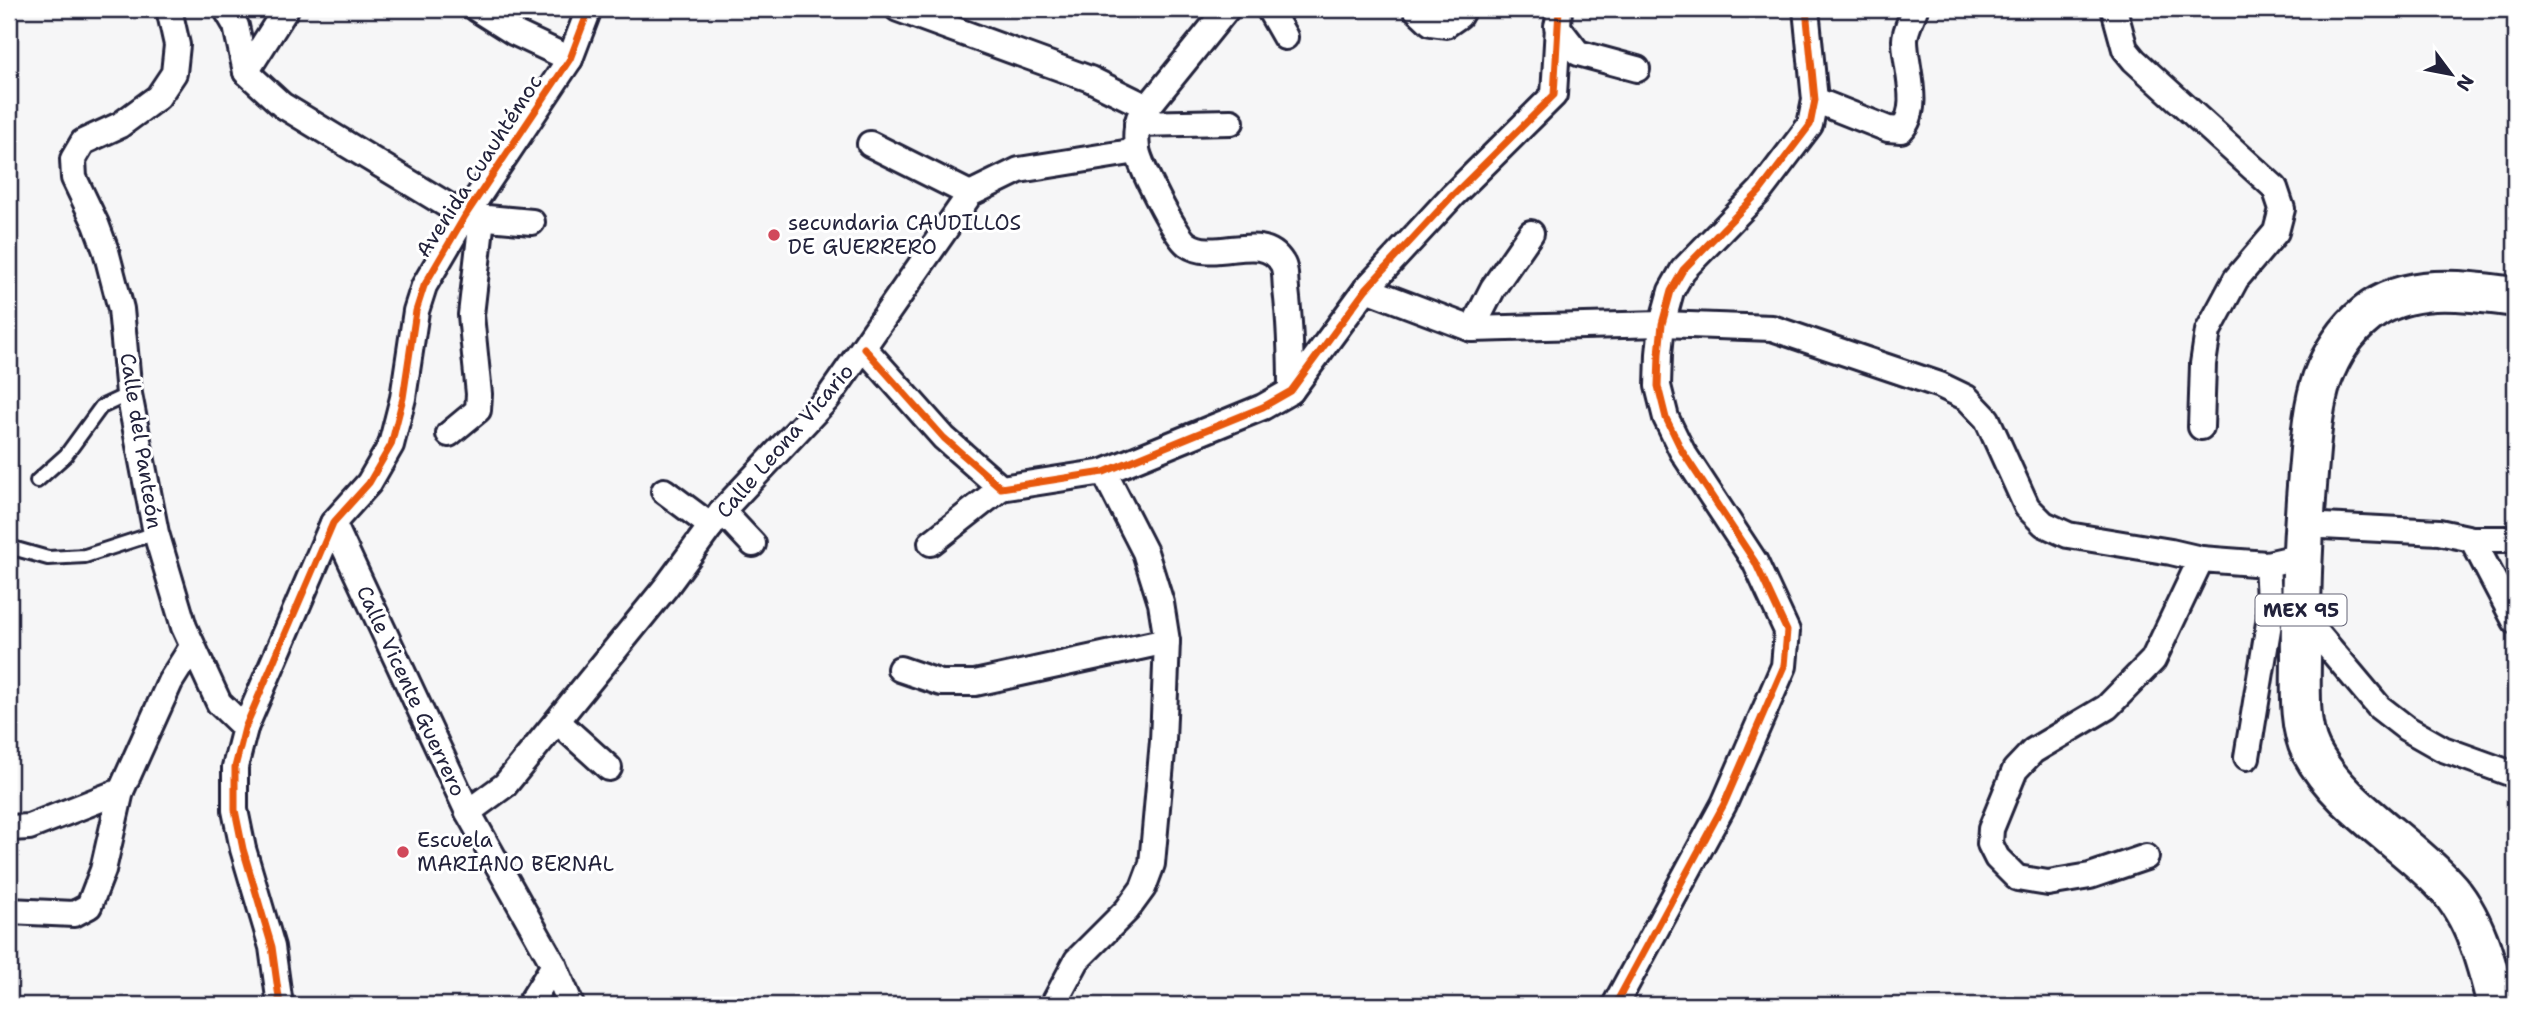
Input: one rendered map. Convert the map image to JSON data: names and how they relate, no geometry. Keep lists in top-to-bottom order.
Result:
{
  "streets": {
    "main road": ["MEX 95"],
    "street": [
      "Avenida Cuauhtémoc",
      "Calle del Panteón",
      "Calle Leona Vicario",
      "Calle Vicente Guerrero"
    ]
  },
  "crossings": [
    ["Avenida Cuauhtémoc", "Calle del Panteón"],
    ["Avenida Cuauhtémoc", "Calle Vicente Guerrero"],
    ["Calle Leona Vicario", "Calle Vicente Guerrero"]
  ],
  "places": ["secundaria CAUDILLOS DE GUERRERO", "Escuela MARIANO BERNAL"],
  "north": "bottom right"
}
